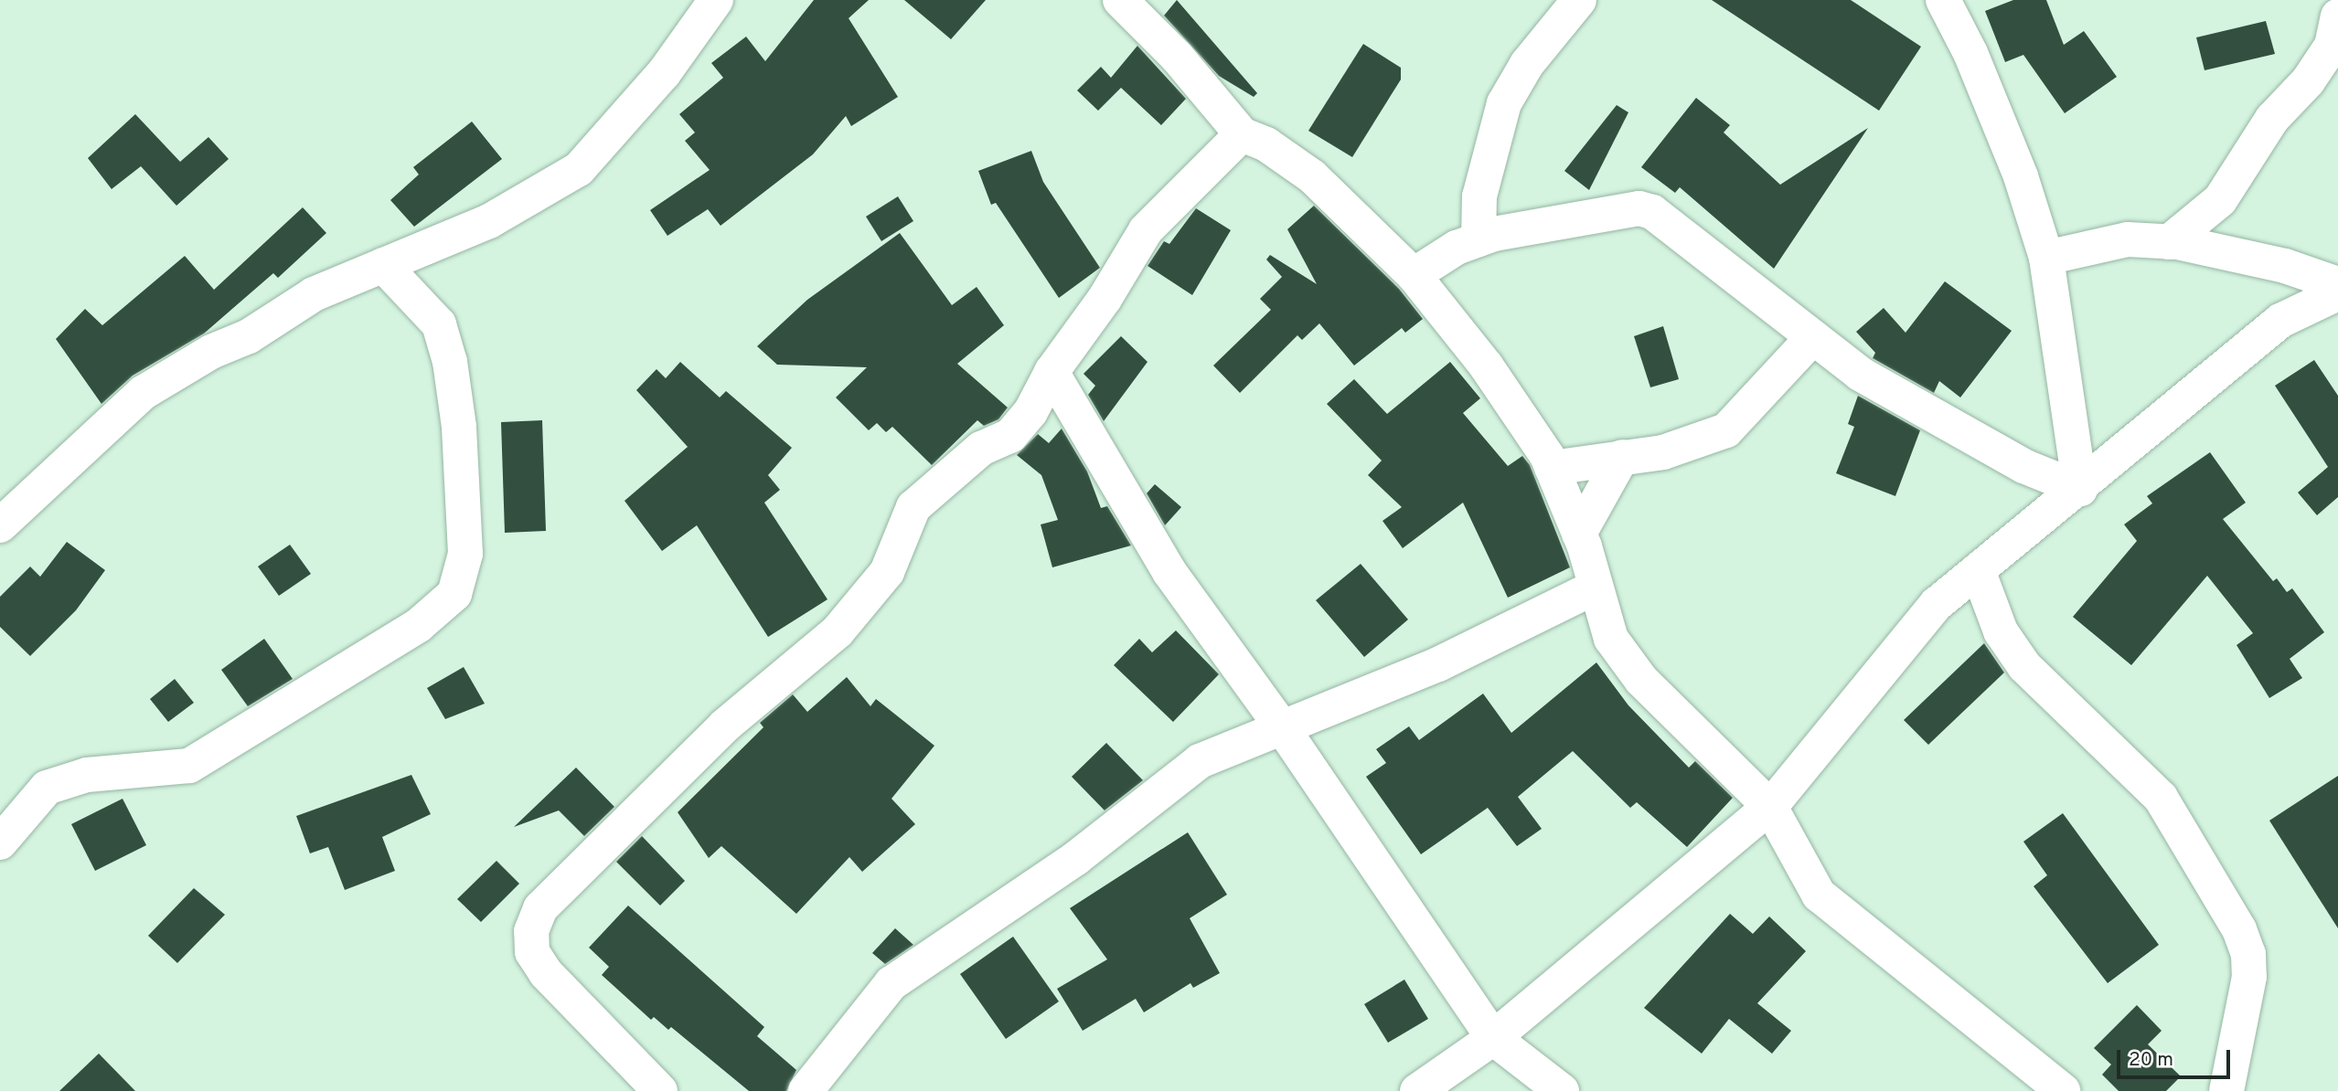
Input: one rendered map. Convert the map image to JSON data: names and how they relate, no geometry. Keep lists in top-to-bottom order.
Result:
{
  "scale_bar": "20 m"
}
